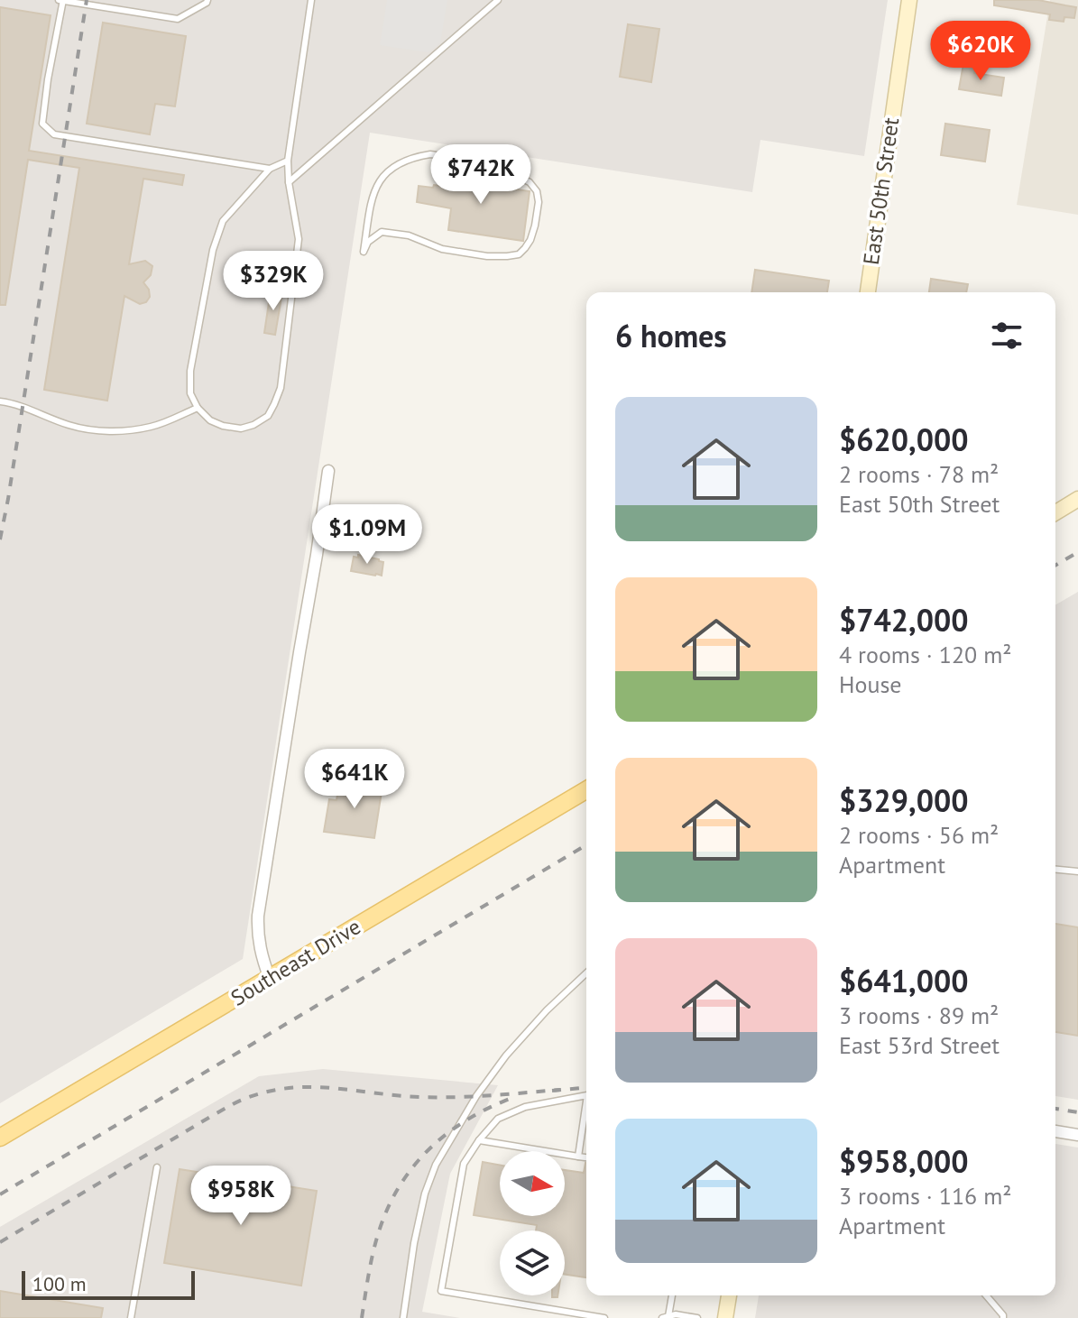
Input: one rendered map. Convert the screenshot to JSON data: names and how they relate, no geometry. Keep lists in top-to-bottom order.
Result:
{
  "streets": {
    "main road": ["East 50th Street", "Southeast Drive"]
  },
  "scale_bar": "100 m",
  "north": "right",
  "page": {
    "price": [
      "$620K",
      "$742K",
      "$329K",
      "$1.09M",
      "$641K",
      "$958K"
    ],
    "heading": "6 homes",
    "list": [
      {
        "name": "$620,000",
        "note": "2 rooms · 78 m² · East 50th Street"
      },
      {
        "name": "$742,000",
        "note": "4 rooms · 120 m² · House"
      },
      {
        "name": "$329,000",
        "note": "2 rooms · 56 m² · Apartment"
      },
      {
        "name": "$641,000",
        "note": "3 rooms · 89 m² · East 53rd Street"
      },
      {
        "name": "$958,000",
        "note": "3 rooms · 116 m² · Apartment"
      }
    ],
    "scale": "100 m"
  }
}
